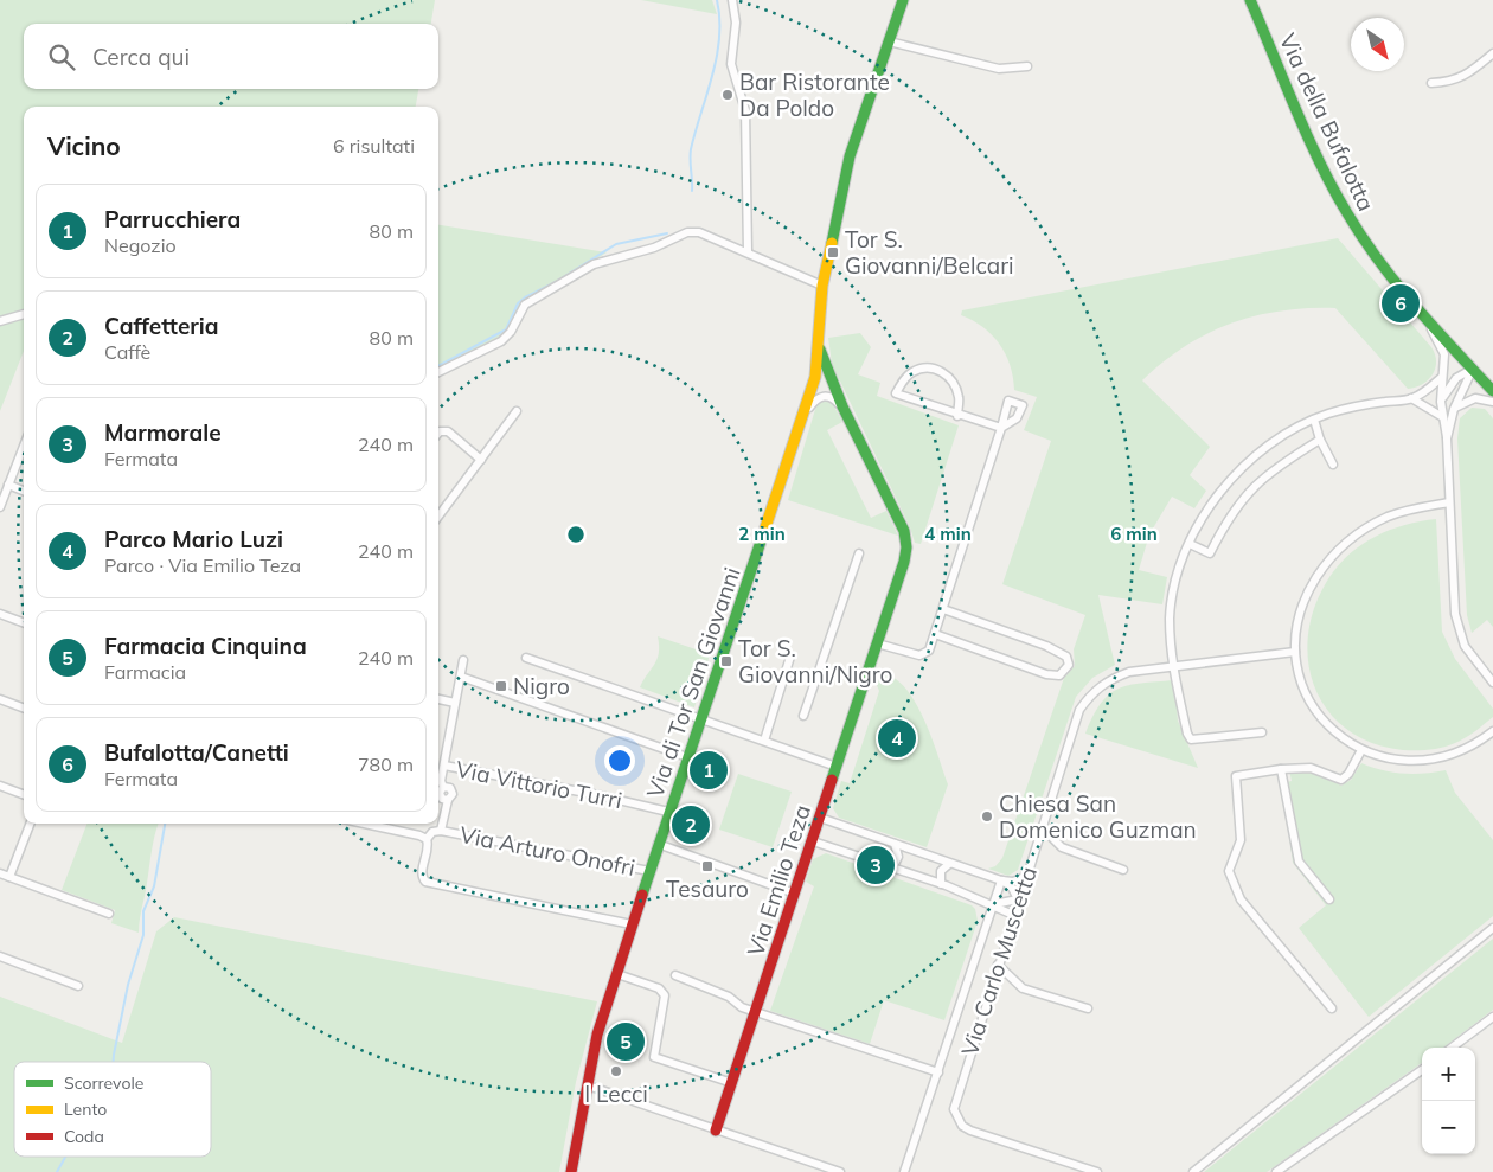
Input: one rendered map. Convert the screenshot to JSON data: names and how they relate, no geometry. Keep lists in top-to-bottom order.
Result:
{
  "streets": {
    "street": [
      "Via della Bufalotta",
      "Via di Tor San Giovanni",
      "Via Vittorio Turri",
      "Via Arturo Onofri",
      "Via Emilio Teza",
      "Via Carlo Muscetta"
    ]
  },
  "crossings": [
    ["Via di Tor San Giovanni", "Via Vittorio Turri"],
    ["Via di Tor San Giovanni", "Via Arturo Onofri"],
    ["Via di Tor San Giovanni", "Via Emilio Teza"],
    ["Via Vittorio Turri", "Via Arturo Onofri"]
  ],
  "places": {
    "other": ["Bar Ristorante Da Poldo", "Chiesa San Domenico Guzman", "I Lecci"],
    "transit": [
      "Tor S. Giovanni/Belcari",
      "Tor S. Giovanni/Nigro",
      "Nigro",
      "Tesauro"
    ]
  },
  "legend": ["Scorrevole", "Lento", "Coda"],
  "north": "bottom right",
  "page": {
    "search": "Cerca qui",
    "heading": ["Vicino", "6 risultati"],
    "list": [
      {
        "mark": "1",
        "name": "Parrucchiera",
        "note": "Negozio",
        "value": "80 m"
      },
      {
        "mark": "2",
        "name": "Caffetteria",
        "note": "Caffè",
        "value": "80 m"
      },
      {
        "mark": "3",
        "name": "Marmorale",
        "note": "Fermata",
        "value": "240 m"
      },
      {
        "mark": "4",
        "name": "Parco Mario Luzi",
        "note": "Parco · Via Emilio Teza",
        "value": "240 m"
      },
      {
        "mark": "5",
        "name": "Farmacia Cinquina",
        "note": "Farmacia",
        "value": "240 m"
      },
      {
        "mark": "6",
        "name": "Bufalotta/Canetti",
        "note": "Fermata",
        "value": "780 m"
      }
    ],
    "pins": [
      "6",
      "4",
      "1",
      "2",
      "3",
      "5"
    ],
    "map_buttons": ["+", "−"]
  },
  "rings": ["2 min", "4 min", "6 min"]
}
